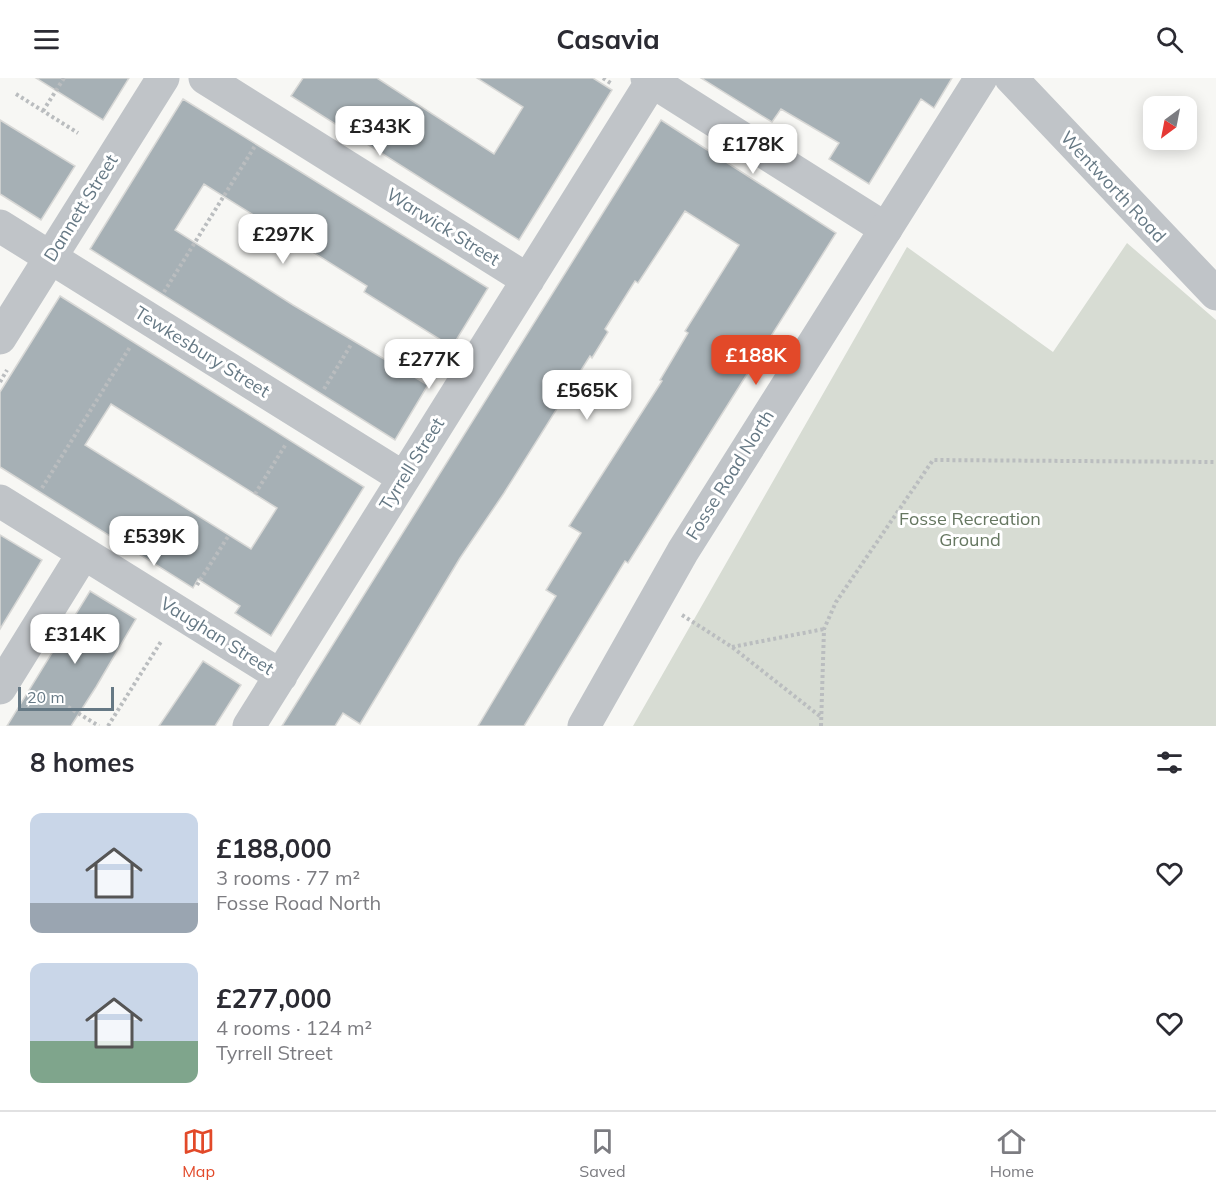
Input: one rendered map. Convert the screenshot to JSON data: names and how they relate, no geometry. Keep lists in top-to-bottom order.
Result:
{
  "streets": {
    "street": [
      "Wentworth Road",
      "Dannett Street",
      "Warwick Street",
      "Tewkesbury Street",
      "Tyrrell Street",
      "Fosse Road North",
      "Vaughan Street"
    ]
  },
  "crossings": [
    ["Dannett Street", "Tewkesbury Street"],
    ["Warwick Street", "Tyrrell Street"],
    ["Tewkesbury Street", "Tyrrell Street"],
    ["Tyrrell Street", "Vaughan Street"]
  ],
  "parks": ["Fosse Recreation Ground"],
  "scale_bar": "20 m",
  "north": "bottom left",
  "page": {
    "header": "Casavia",
    "price": [
      "£343K",
      "£178K",
      "£297K",
      "£188K",
      "£277K",
      "£565K",
      "£539K",
      "£314K"
    ],
    "scale": "20 m",
    "heading": "8 homes",
    "list": [
      {
        "name": "£188,000",
        "note": "3 rooms · 77 m² · Fosse Road North"
      },
      {
        "name": "£277,000",
        "note": "4 rooms · 124 m² · Tyrrell Street"
      }
    ],
    "tabs": ["Map", "Saved", "Home"]
  }
}
